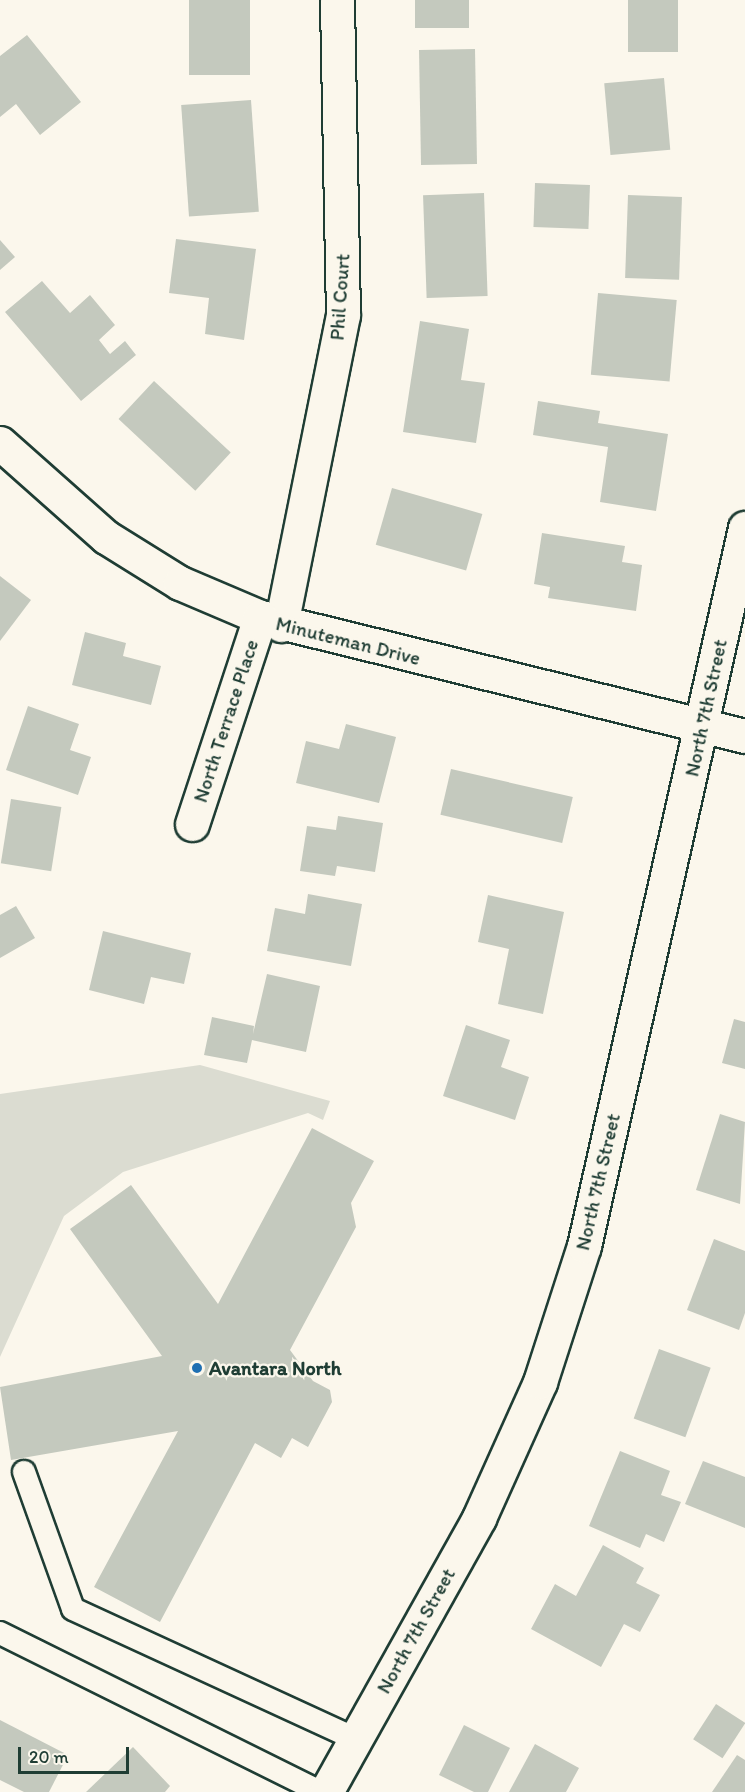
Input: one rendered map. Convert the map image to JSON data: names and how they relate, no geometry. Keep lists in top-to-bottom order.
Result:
{
  "streets": {
    "street": [
      "Phil Court",
      "Minuteman Drive",
      "North 7th Street",
      "North Terrace Place"
    ]
  },
  "crossings": [
    ["Phil Court", "Minuteman Drive"],
    ["Phil Court", "North Terrace Place"],
    ["Minuteman Drive", "North 7th Street"],
    ["Minuteman Drive", "North Terrace Place"]
  ],
  "places": ["Avantara North"],
  "scale_bar": "20 m"
}
